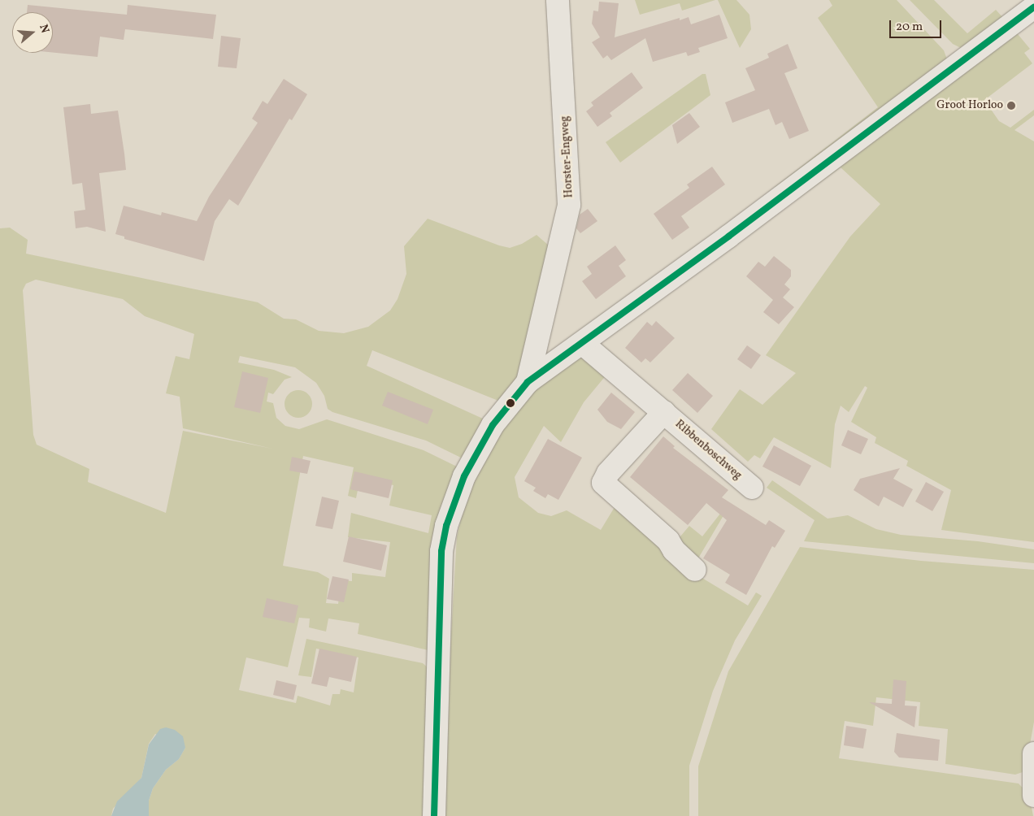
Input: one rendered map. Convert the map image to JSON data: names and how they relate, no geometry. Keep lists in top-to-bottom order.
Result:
{
  "streets": {
    "street": ["Horster-Engweg", "Ribbenboschweg"]
  },
  "crossings": [
    ["Horster-Engweg", "Ribbenboschweg"]
  ],
  "places": ["Groot Horloo"],
  "scale_bar": "20 m",
  "north": "right"
}
